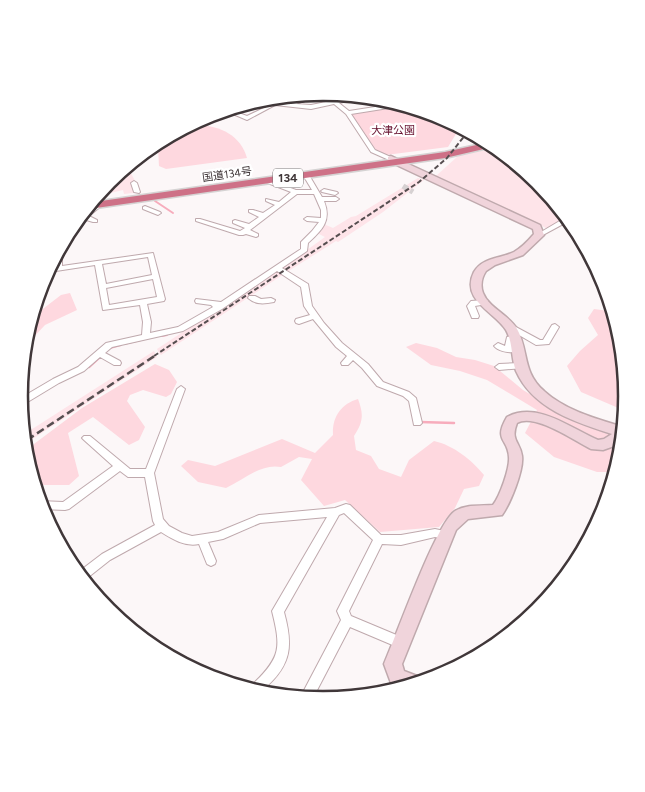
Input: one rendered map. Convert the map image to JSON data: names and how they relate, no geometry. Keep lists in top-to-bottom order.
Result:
{
  "streets": {
    "highway": ["国道134号", "134"]
  },
  "parks": ["大津公園"]
}
